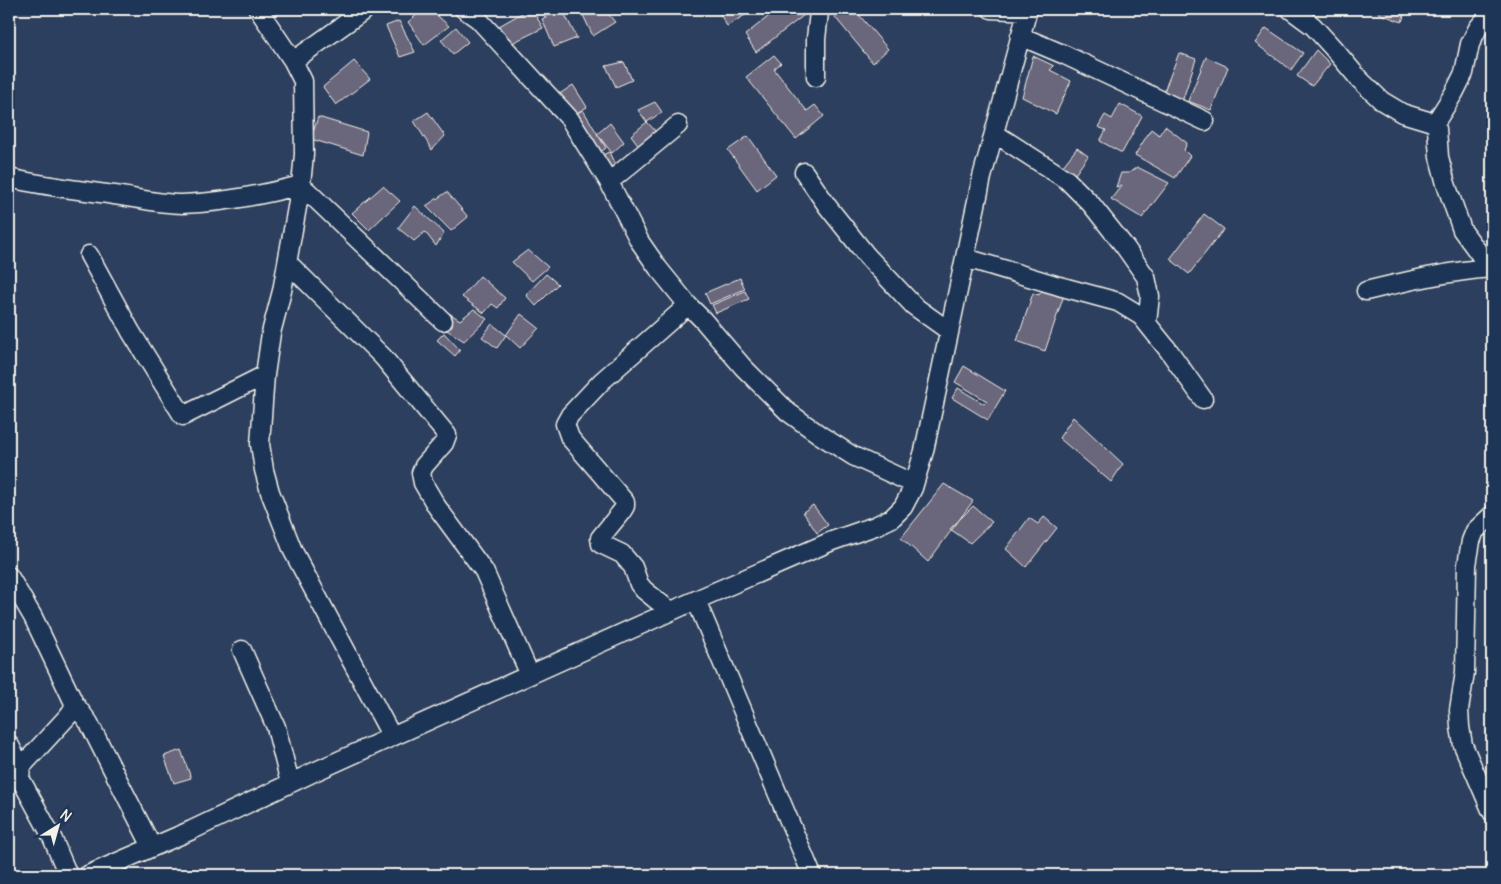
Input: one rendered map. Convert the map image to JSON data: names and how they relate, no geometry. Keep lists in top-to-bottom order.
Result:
{
  "north": "top right"
}
